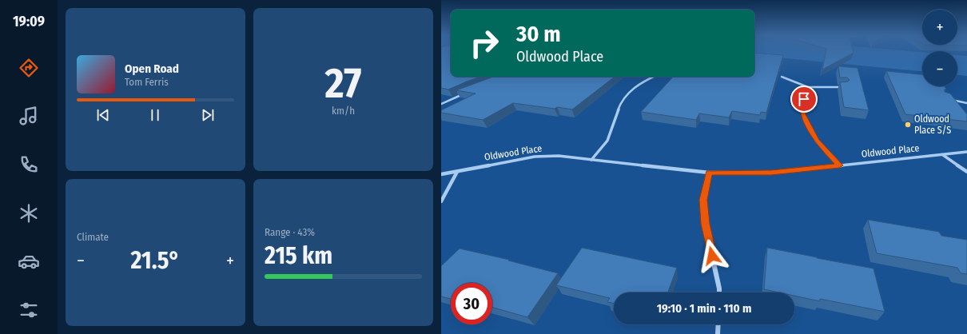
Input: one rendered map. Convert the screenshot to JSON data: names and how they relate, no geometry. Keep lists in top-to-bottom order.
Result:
{
  "streets": {
    "street": ["Oldwood Place"]
  },
  "places": ["Oldwood Place S/S"],
  "page": {
    "tabs": "19:09",
    "tile": [
      ["27", "km/h"],
      "Climate",
      ["Range · 43%", "215 km"]
    ],
    "map_buttons": ["+", "−"],
    "turn": ["30 m", "Oldwood Place"],
    "song": ["Open Road", "Tom Ferris"],
    "heat": ["−", "21.5°", "+"],
    "limit": "30",
    "trip": "19:10 · 1 min · 110 m"
  }
}
